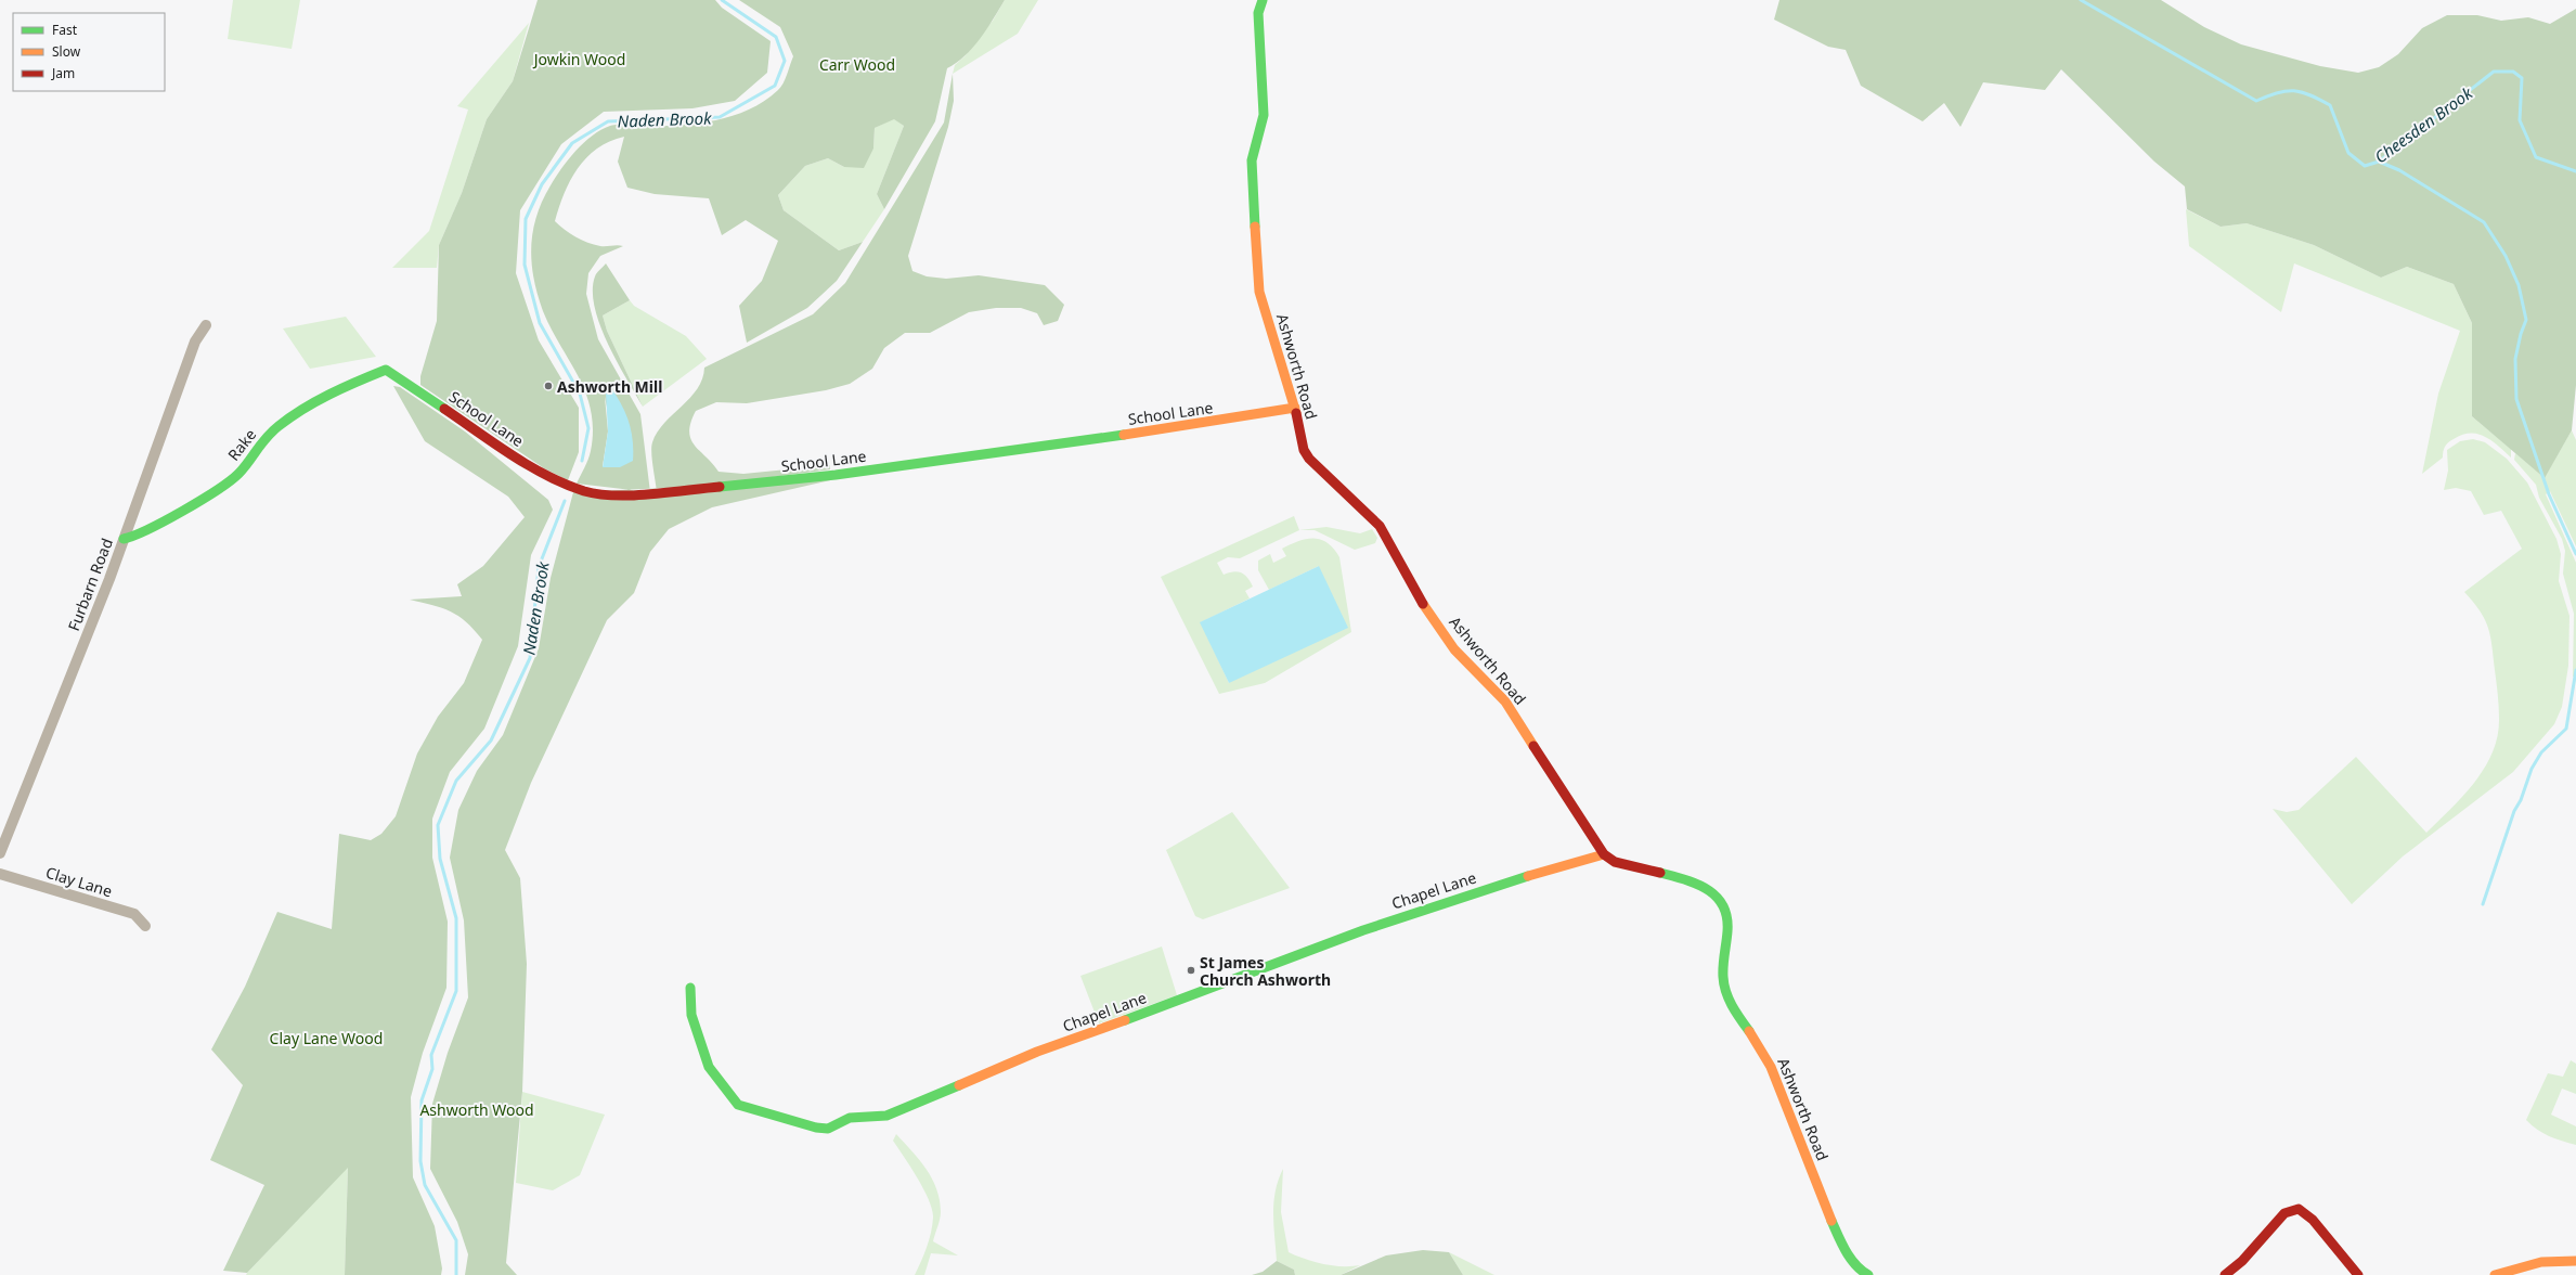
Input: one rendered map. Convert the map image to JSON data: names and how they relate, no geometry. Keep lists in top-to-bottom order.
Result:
{
  "streets": {
    "street": [
      "Ashworth Road",
      "School Lane",
      "Rake",
      "Furbarn Road",
      "Clay Lane",
      "Chapel Lane"
    ]
  },
  "crossings": [
    ["Ashworth Road", "School Lane"],
    ["Ashworth Road", "Chapel Lane"],
    ["School Lane", "Rake"],
    ["Rake", "Furbarn Road"]
  ],
  "water": ["Naden Brook", "Cheesden Brook"],
  "parks": [
    "Jowkin Wood",
    "Carr Wood",
    "Clay Lane Wood",
    "Ashworth Wood"
  ],
  "places": ["Ashworth Mill", "St James Church Ashworth"],
  "legend": ["Fast", "Slow", "Jam"]
}
